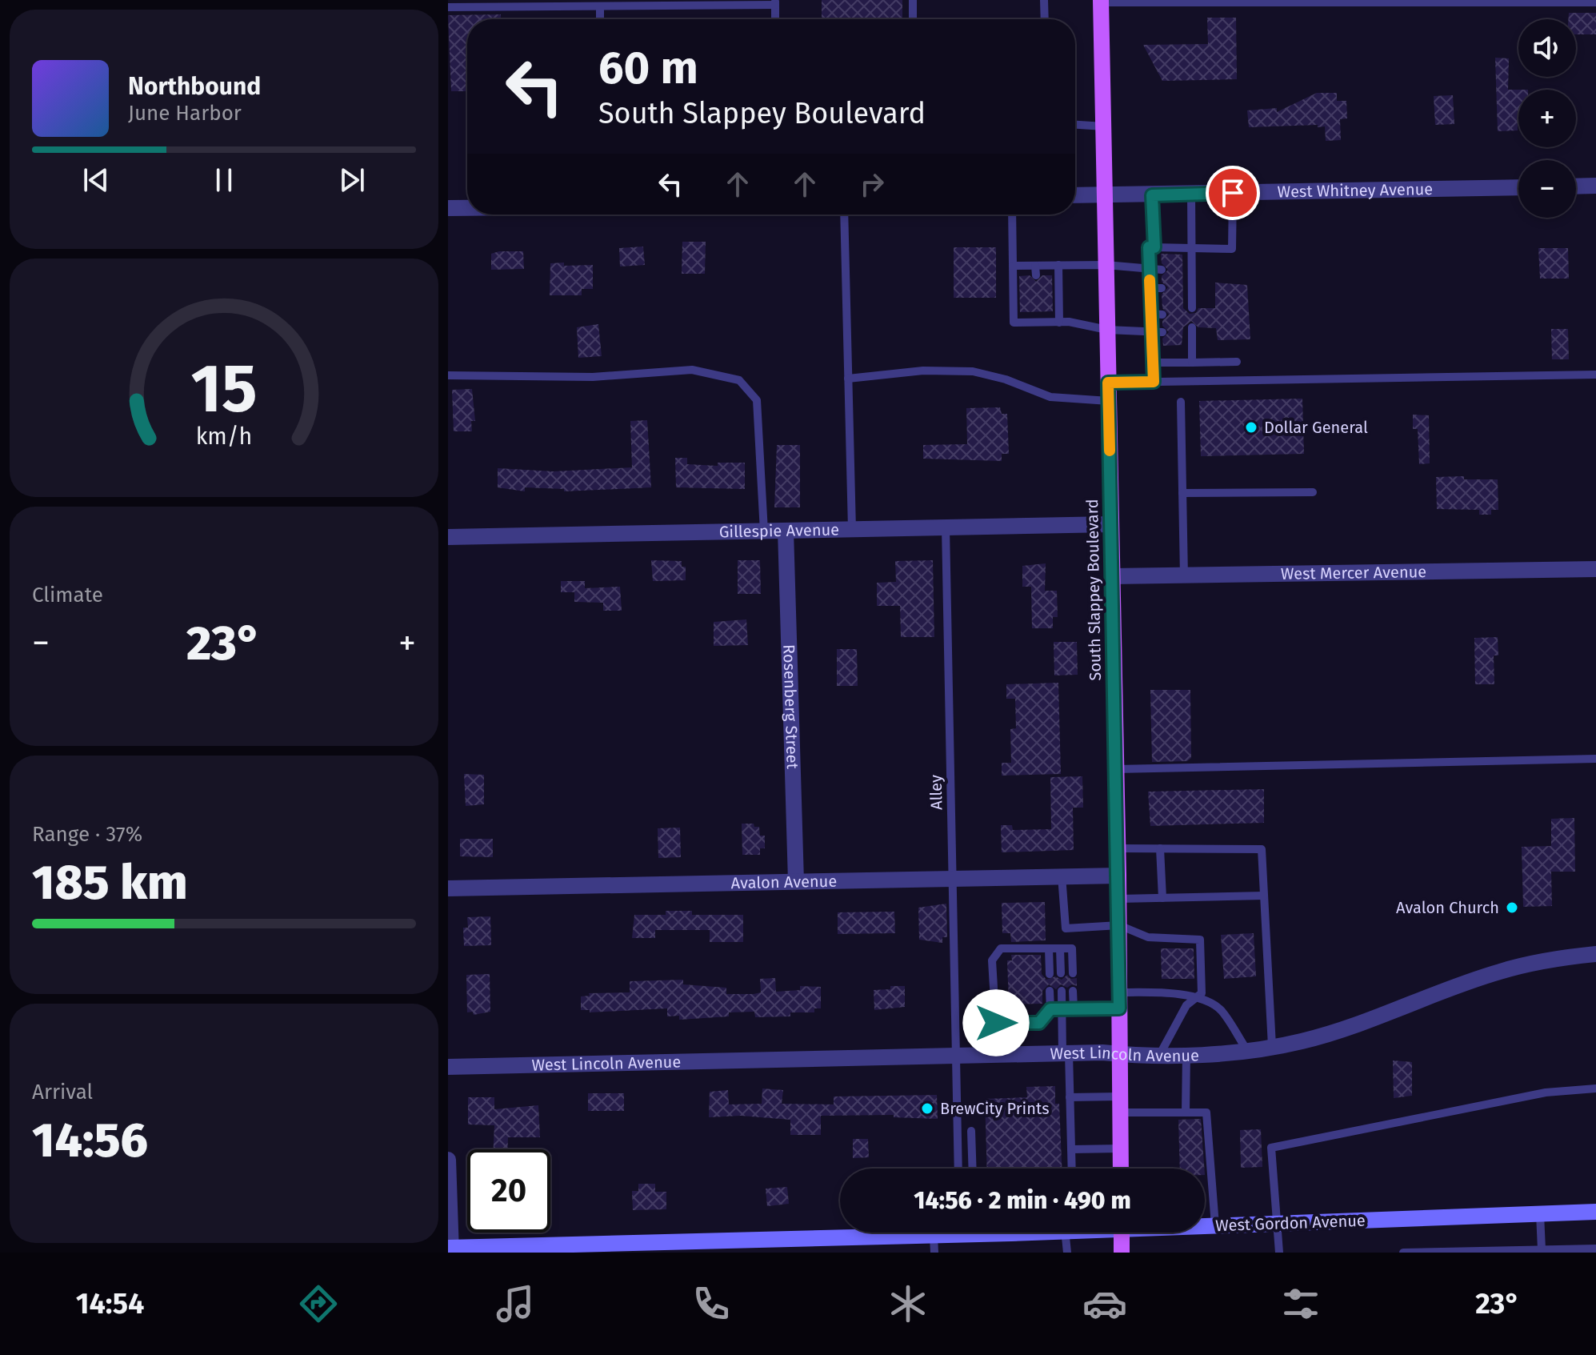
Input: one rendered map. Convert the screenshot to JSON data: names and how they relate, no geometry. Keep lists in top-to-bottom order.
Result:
{
  "streets": {
    "main road": ["South Slappey Boulevard"],
    "street": [
      "West Whitney Avenue",
      "Gillespie Avenue",
      "West Mercer Avenue",
      "Rosenberg Street",
      "Avalon Avenue",
      "West Lincoln Avenue",
      "West Gordon Avenue"
    ],
    "lane": ["Alley"]
  },
  "crossings": [
    ["West Whitney Avenue", "South Slappey Boulevard"],
    ["Gillespie Avenue", "South Slappey Boulevard"],
    ["Gillespie Avenue", "Rosenberg Street"],
    ["Gillespie Avenue", "Alley"],
    ["West Mercer Avenue", "South Slappey Boulevard"],
    ["South Slappey Boulevard", "Avalon Avenue"],
    ["South Slappey Boulevard", "West Lincoln Avenue"],
    ["Rosenberg Street", "Avalon Avenue"],
    ["Alley", "Avalon Avenue"],
    ["Alley", "West Lincoln Avenue"]
  ],
  "places": ["Dollar General", "Avalon Church", "BrewCity Prints"],
  "page": {
    "map_buttons": ["+", "−"],
    "turn": ["60 m", "South Slappey Boulevard"],
    "song": ["Northbound", "June Harbor"],
    "tile": [
      "Climate",
      ["Range · 37%", "185 km"],
      ["Arrival", "14:56"]
    ],
    "heat": ["−", "23°", "+"],
    "limit": "20",
    "trip": "14:56 · 2 min · 490 m",
    "tabs": ["14:54", "23°"],
    "gauge": ["15", "km/h"]
  }
}
